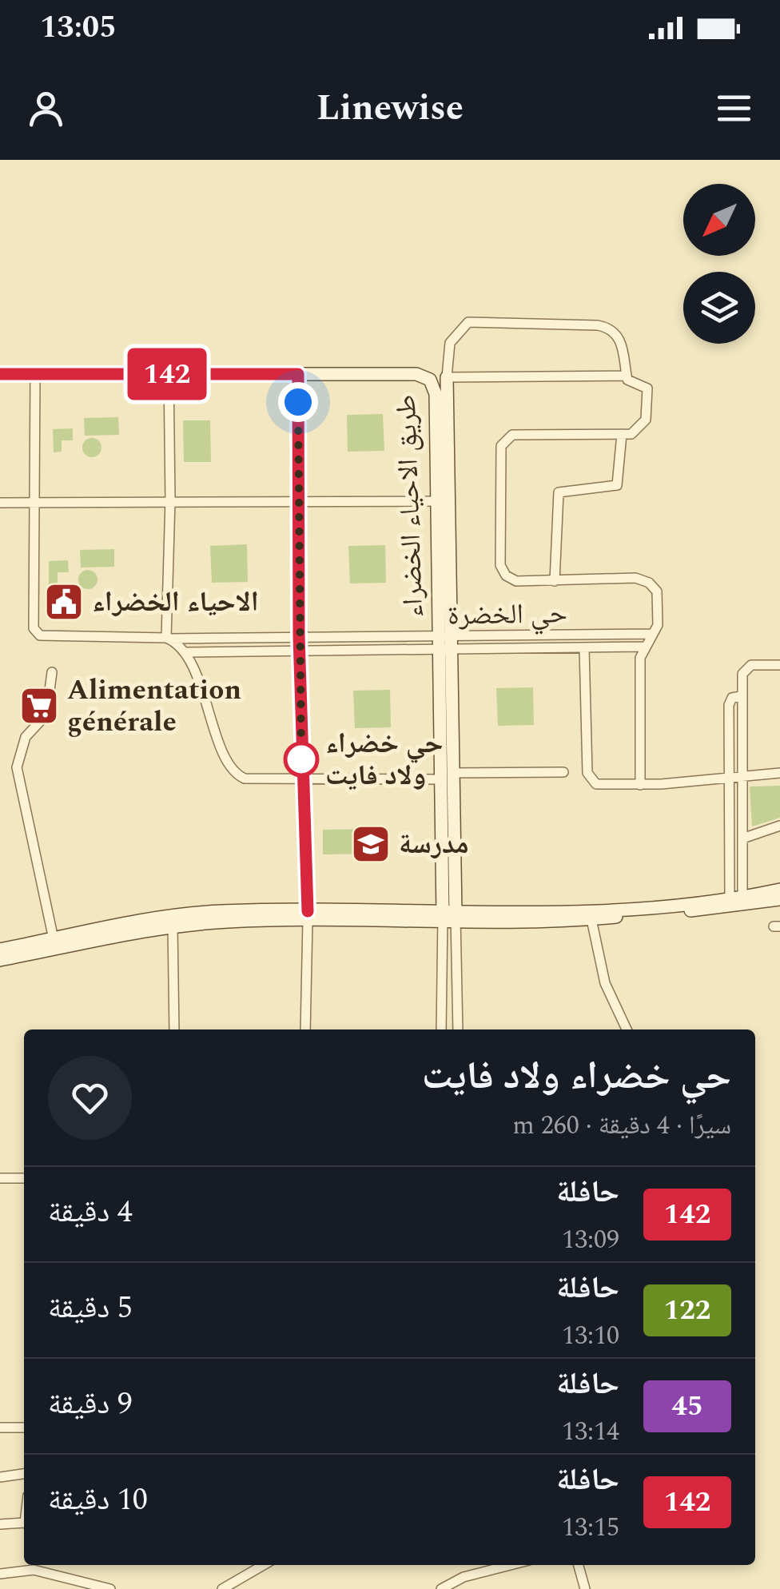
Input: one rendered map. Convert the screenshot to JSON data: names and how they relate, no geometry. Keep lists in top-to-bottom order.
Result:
{
  "streets": {
    "street": ["طريق الاحياء الخضراء", "حي الخضرة"]
  },
  "crossings": [
    ["طريق الاحياء الخضراء", "حي الخضرة"]
  ],
  "places": {
    "public building": ["الاحياء الخضراء"],
    "supermarket": ["Alimentation générale"],
    "other": ["حي خضراء ولاد فايت"],
    "school or university": ["مدرسة"]
  },
  "lines": ["bus line 142"],
  "north": "bottom left",
  "page": {
    "status": "13:05",
    "header": "Linewise",
    "on_map": "142",
    "heading": ["حي خضراء ولاد فايت", "سيرًا · 4 دقيقة · 260 m"],
    "list": [
      {
        "mark": "142",
        "name": "حافلة",
        "note": "13:09",
        "value": "4 دقيقة"
      },
      {
        "mark": "122",
        "name": "حافلة",
        "note": "13:10",
        "value": "5 دقيقة"
      },
      {
        "mark": "45",
        "name": "حافلة",
        "note": "13:14",
        "value": "9 دقيقة"
      },
      {
        "mark": "142",
        "name": "حافلة",
        "note": "13:15",
        "value": "10 دقيقة"
      }
    ]
  }
}
